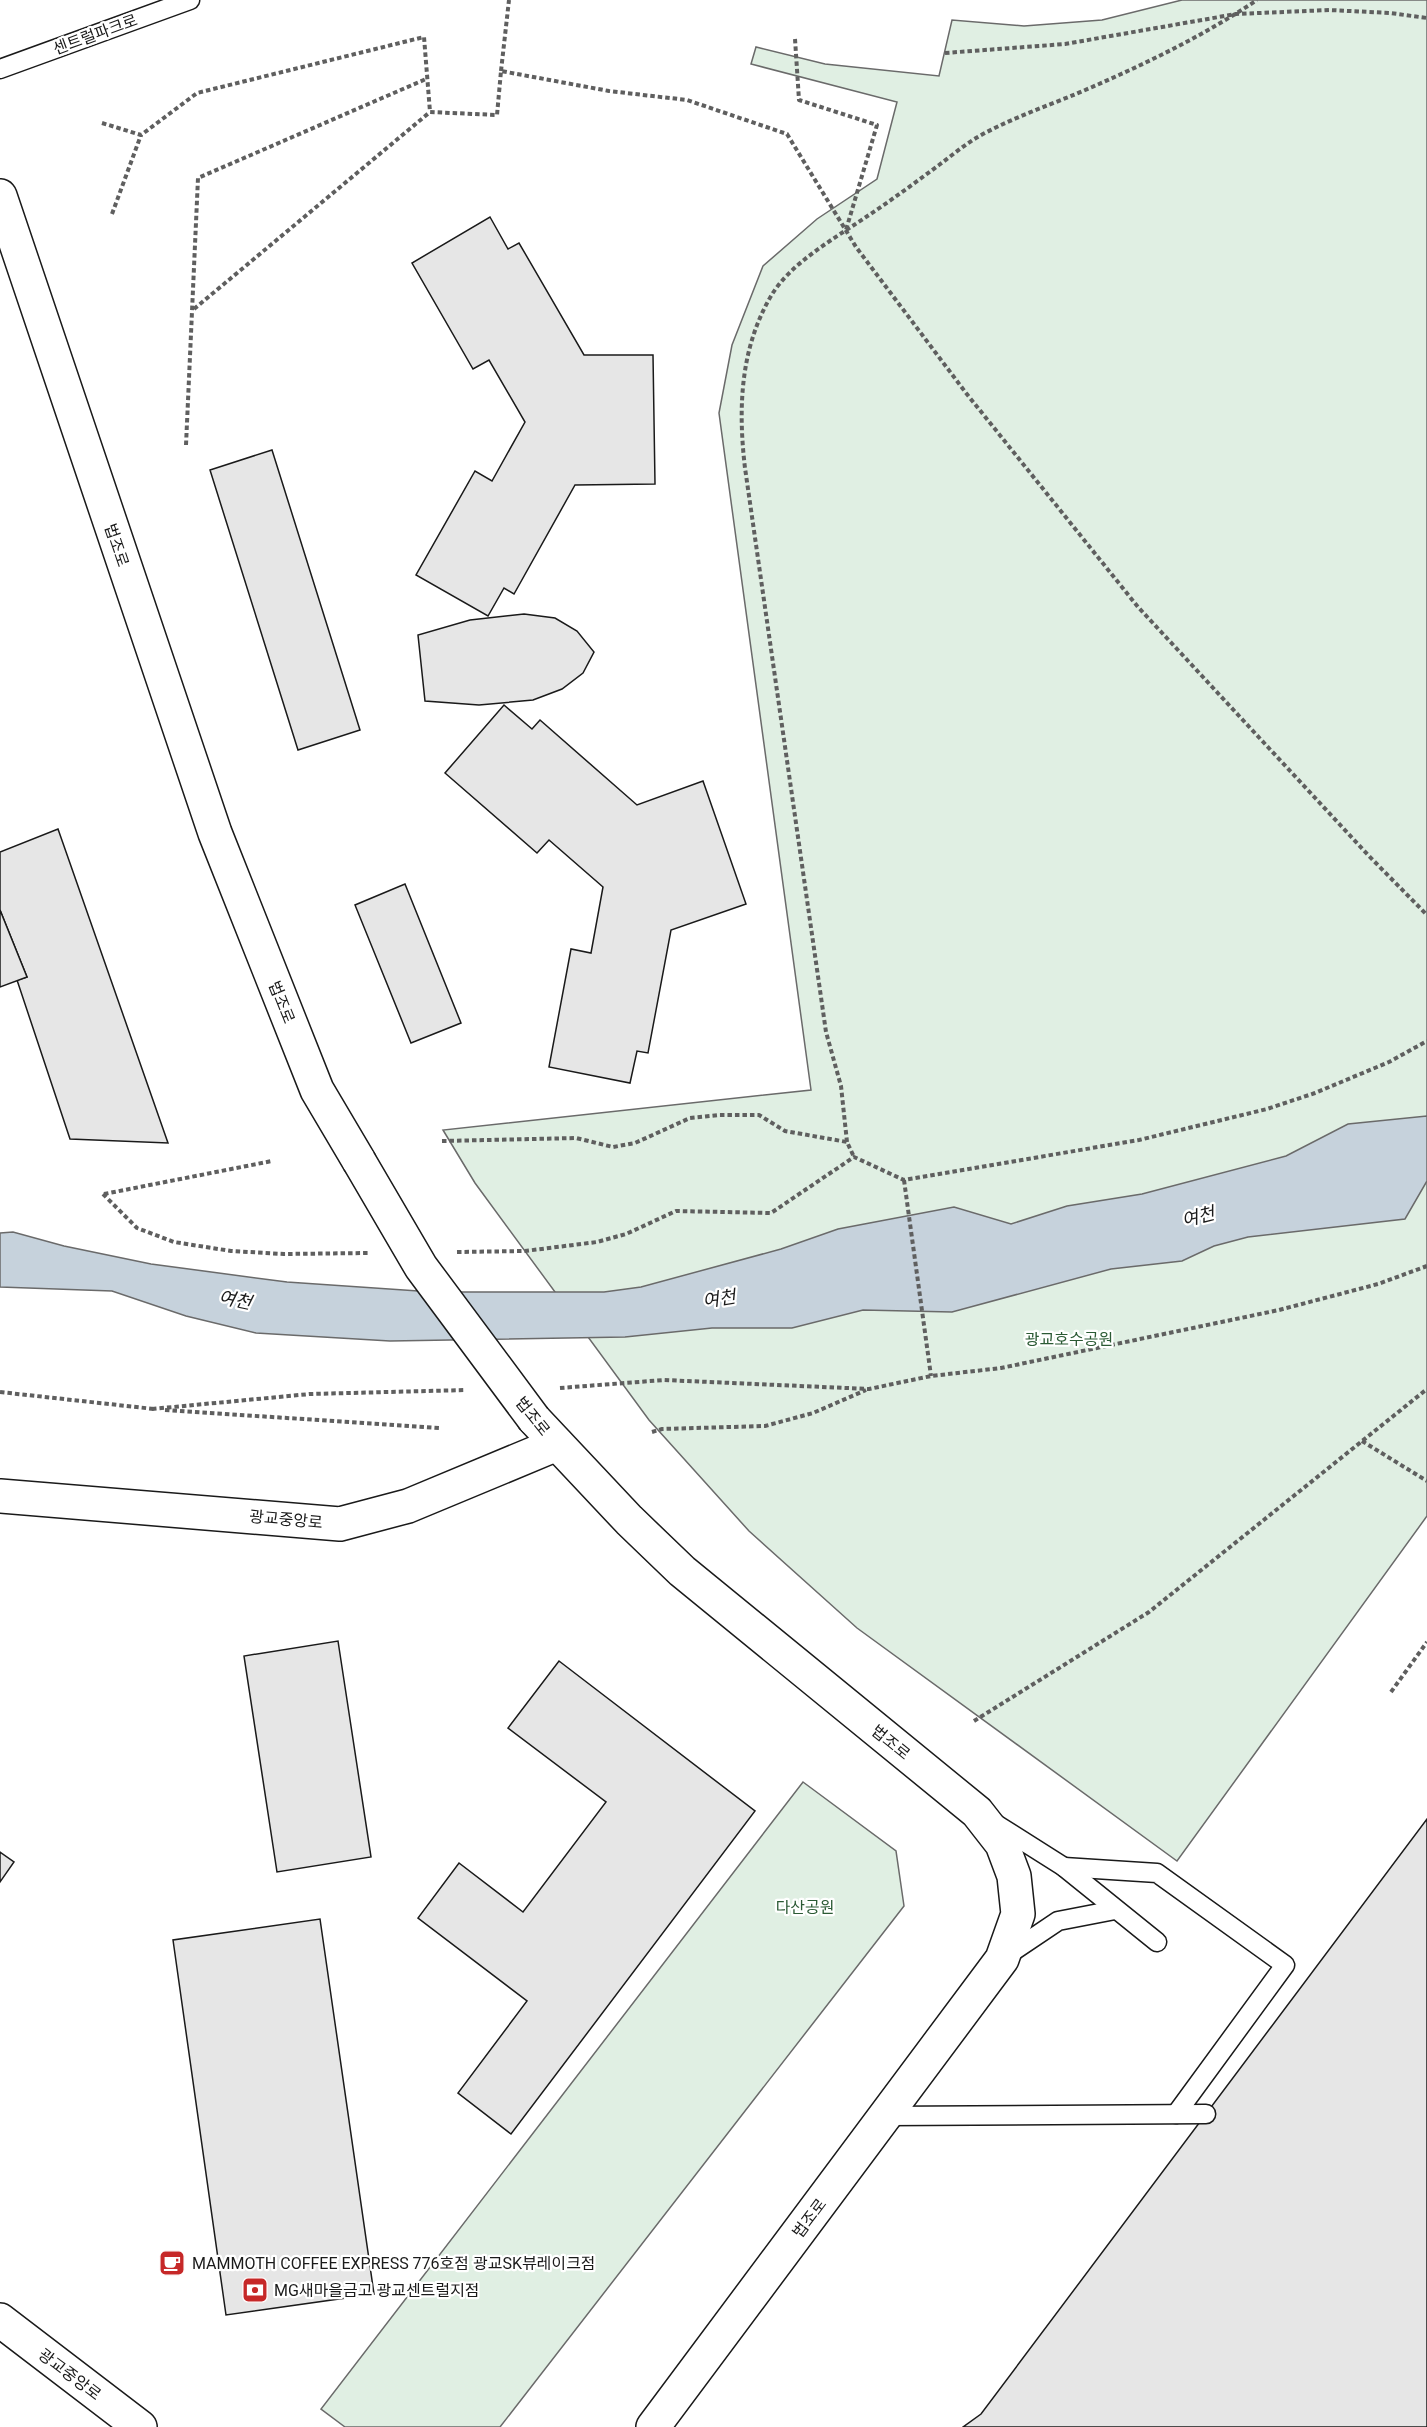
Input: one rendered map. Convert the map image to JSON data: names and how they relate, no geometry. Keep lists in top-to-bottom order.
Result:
{
  "streets": {
    "street": ["법조로", "광교중앙로"],
    "lane": ["센트럴파크로"]
  },
  "crossings": [
    ["법조로", "광교중앙로"]
  ],
  "water": ["여천"],
  "parks": ["광교호수공원", "다산공원"],
  "places": {
    "cafe": ["MAMMOTH COFFEE EXPRESS 776호점 광교SK뷰레이크점"],
    "bank": ["MG새마을금고 광교센트럴지점"]
  }
}
